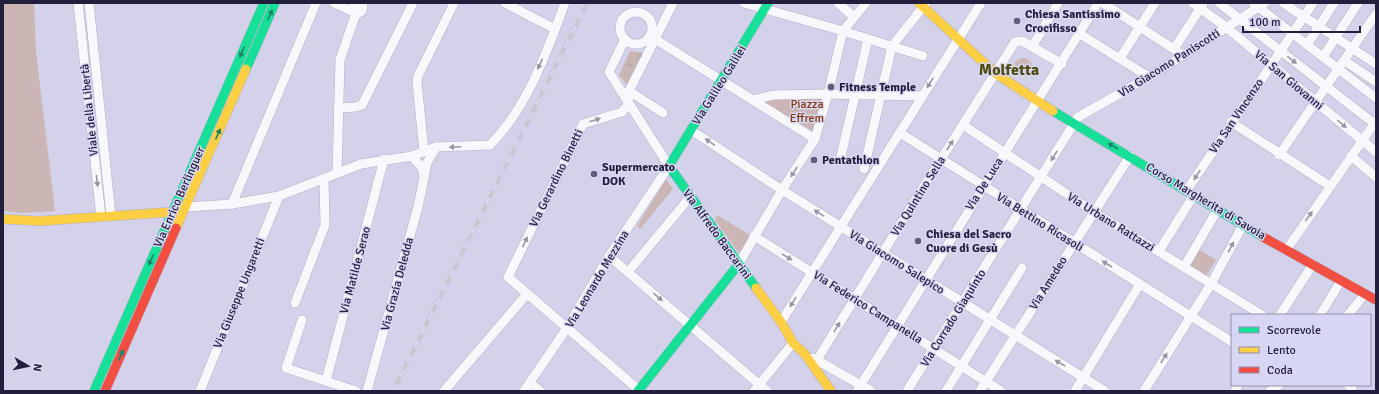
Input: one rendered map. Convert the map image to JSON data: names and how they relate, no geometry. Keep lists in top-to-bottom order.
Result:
{
  "streets": {
    "street": [
      "Via Giacomo Paniscotti",
      "Via San Giovanni",
      "Via Galileo Galilei",
      "Viale della Libertà",
      "Via San Vincenzo",
      "Via Gerardino Binetti",
      "Via De Luca",
      "Via Quintino Sella",
      "Via Enrico Berlinguer",
      "Corso Margherita di Savoia",
      "Via Bettino Ricasoli",
      "Via Urbano Rattazzi",
      "Via Alfredo Baccarini",
      "Via Giacomo Salepico",
      "Via Matilde Serao",
      "Via Leonardo Mezzina",
      "Via Amedeo",
      "Via Grazia Deledda",
      "Via Giuseppe Ungaretti",
      "Via Federico Campanella",
      "Via Corrado Giaquinto"
    ]
  },
  "crossings": [
    ["Via Giacomo Paniscotti", "Via San Giovanni"],
    ["Via Giacomo Paniscotti", "Corso Margherita di Savoia"],
    ["Via Giacomo Paniscotti", "Via Corrado Giaquinto"],
    ["Via San Giovanni", "Via San Vincenzo"],
    ["Via Galileo Galilei", "Via Alfredo Baccarini"],
    ["Via Galileo Galilei", "Via Giacomo Salepico"],
    ["Via Galileo Galilei", "Via Leonardo Mezzina"],
    ["Via San Vincenzo", "Corso Margherita di Savoia"],
    ["Via San Vincenzo", "Via Urbano Rattazzi"],
    ["Via Gerardino Binetti", "Via Alfredo Baccarini"],
    ["Via De Luca", "Corso Margherita di Savoia"],
    ["Via De Luca", "Via Bettino Ricasoli"],
    ["Via De Luca", "Via Urbano Rattazzi"],
    ["Via De Luca", "Via Giacomo Salepico"],
    ["Via De Luca", "Via Federico Campanella"],
    ["Via Quintino Sella", "Corso Margherita di Savoia"],
    ["Via Quintino Sella", "Via Bettino Ricasoli"],
    ["Via Quintino Sella", "Via Urbano Rattazzi"],
    ["Via Quintino Sella", "Via Giacomo Salepico"],
    ["Via Quintino Sella", "Via Federico Campanella"],
    ["Corso Margherita di Savoia", "Via Amedeo"],
    ["Corso Margherita di Savoia", "Via Corrado Giaquinto"],
    ["Via Bettino Ricasoli", "Via Amedeo"],
    ["Via Bettino Ricasoli", "Via Corrado Giaquinto"],
    ["Via Urbano Rattazzi", "Via Amedeo"],
    ["Via Urbano Rattazzi", "Via Corrado Giaquinto"],
    ["Via Alfredo Baccarini", "Via Leonardo Mezzina"],
    ["Via Giacomo Salepico", "Via Amedeo"],
    ["Via Giacomo Salepico", "Via Corrado Giaquinto"],
    ["Via Amedeo", "Via Federico Campanella"],
    ["Via Federico Campanella", "Via Corrado Giaquinto"]
  ],
  "one_way": ["Via Gerardino Binetti"],
  "districts": ["Molfetta"],
  "parks": ["Piazza Effrem"],
  "places": [
    "Chiesa Santissimo Crocifisso",
    "Fitness Temple",
    "Pentathlon",
    "Supermercato DOK",
    "Chiesa del Sacro Cuore di Gesù"
  ],
  "legend": ["Scorrevole", "Lento", "Coda"],
  "scale_bar": "100 m",
  "north": "right"
}
